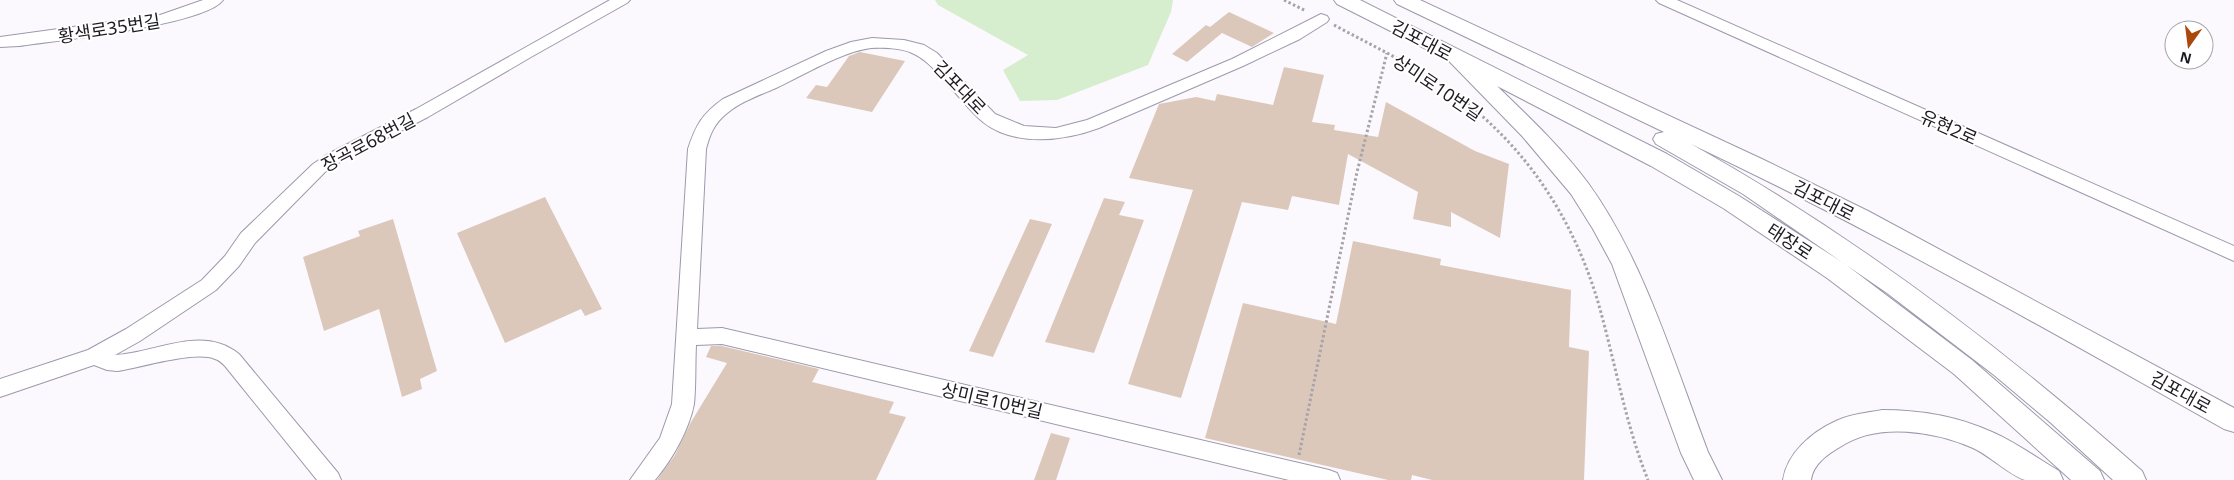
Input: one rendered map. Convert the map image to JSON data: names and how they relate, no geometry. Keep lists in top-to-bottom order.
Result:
{
  "streets": {
    "main road": ["김포대로", "태장로"],
    "lane": [
      "황색로35번길",
      "상미로10번길",
      "유현2로",
      "장곡로68번길"
    ]
  },
  "crossings": [
    ["김포대로", "상미로10번길"],
    ["김포대로", "태장로"]
  ],
  "north": "bottom"
}
